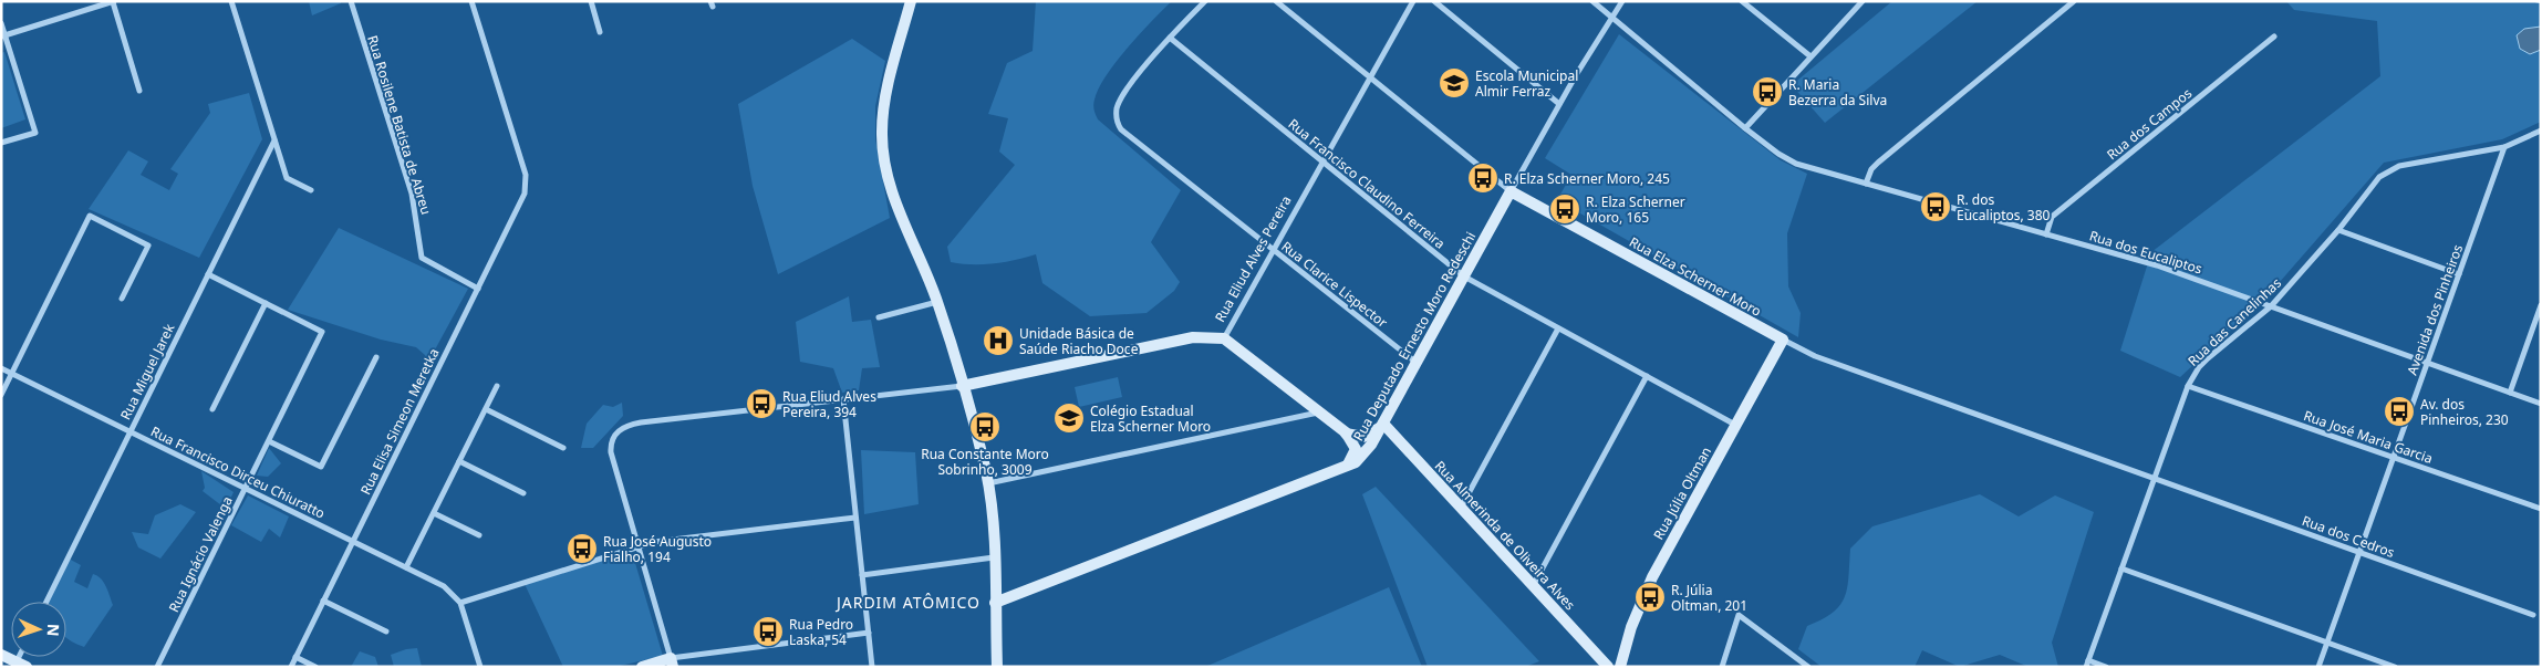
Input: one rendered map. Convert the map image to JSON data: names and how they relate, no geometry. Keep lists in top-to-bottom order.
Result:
{
  "streets": {
    "street": [
      "Rua dos Campos",
      "Rua Rosilene Batista de Abreu",
      "Rua Francisco Claudino Ferreira",
      "Rua dos Eucaliptos",
      "Rua Eliud Alves Pereira",
      "Rua Elza Scherner Moro",
      "Rua Clarice Lispector",
      "Avenida dos Pinheiros",
      "Rua das Canelinhas",
      "Rua Deputado Ernesto Moro Redeschi",
      "Rua Miguel Jarek",
      "Rua Elisa Simeon Meretka",
      "Rua José Maria Garcia",
      "Rua Francisco Dirceu Chiuratto",
      "Rua Júlia Oltman",
      "Rua Almerinda de Oliveira Alves",
      "Rua dos Cedros",
      "Rua Ignácio Valenga"
    ]
  },
  "crossings": [
    ["Rua dos Campos", "Rua dos Eucaliptos"],
    ["Rua Rosilene Batista de Abreu", "Rua Elisa Simeon Meretka"],
    ["Rua Francisco Claudino Ferreira", "Rua Eliud Alves Pereira"],
    ["Rua Francisco Claudino Ferreira", "Rua Clarice Lispector"],
    ["Rua Francisco Claudino Ferreira", "Rua Deputado Ernesto Moro Redeschi"],
    ["Rua Francisco Claudino Ferreira", "Rua Júlia Oltman"],
    ["Rua dos Eucaliptos", "Avenida dos Pinheiros"],
    ["Rua dos Eucaliptos", "Rua das Canelinhas"],
    ["Rua dos Eucaliptos", "Rua Deputado Ernesto Moro Redeschi"],
    ["Rua Eliud Alves Pereira", "Rua Elza Scherner Moro"],
    ["Rua Eliud Alves Pereira", "Rua Clarice Lispector"],
    ["Rua Elza Scherner Moro", "Rua das Canelinhas"],
    ["Rua Elza Scherner Moro", "Rua Deputado Ernesto Moro Redeschi"],
    ["Rua Elza Scherner Moro", "Rua Júlia Oltman"],
    ["Rua Elza Scherner Moro", "Rua dos Cedros"],
    ["Rua Clarice Lispector", "Rua Deputado Ernesto Moro Redeschi"],
    ["Avenida dos Pinheiros", "Rua das Canelinhas"],
    ["Avenida dos Pinheiros", "Rua José Maria Garcia"],
    ["Avenida dos Pinheiros", "Rua dos Cedros"],
    ["Rua das Canelinhas", "Rua José Maria Garcia"],
    ["Rua das Canelinhas", "Rua dos Cedros"],
    ["Rua Deputado Ernesto Moro Redeschi", "Rua Almerinda de Oliveira Alves"],
    ["Rua Miguel Jarek", "Rua Francisco Dirceu Chiuratto"],
    ["Rua Elisa Simeon Meretka", "Rua Francisco Dirceu Chiuratto"],
    ["Rua Francisco Dirceu Chiuratto", "Rua Ignácio Valenga"]
  ],
  "districts": ["JARDIM ATÔMICO"],
  "places": {
    "school or university": ["Escola Municipal Almir Ferraz", "Colégio Estadual Elza Scherner Moro"],
    "bus stop": [
      "R. Maria Bezerra da Silva",
      "R. Elza Scherner Moro, 245",
      "R. dos Eucaliptos, 380",
      "R. Elza Scherner Moro, 165",
      "Rua Eliud Alves Pereira, 394",
      "Av. dos Pinheiros, 230",
      "Rua Constante Moro Sobrinho, 3009",
      "Rua José Augusto Fialho, 194",
      "R. Júlia Oltman, 201",
      "Rua Pedro Laska, 54"
    ],
    "hospital": ["Unidade Básica de Saúde Riacho Doce"]
  },
  "north": "right"
}
